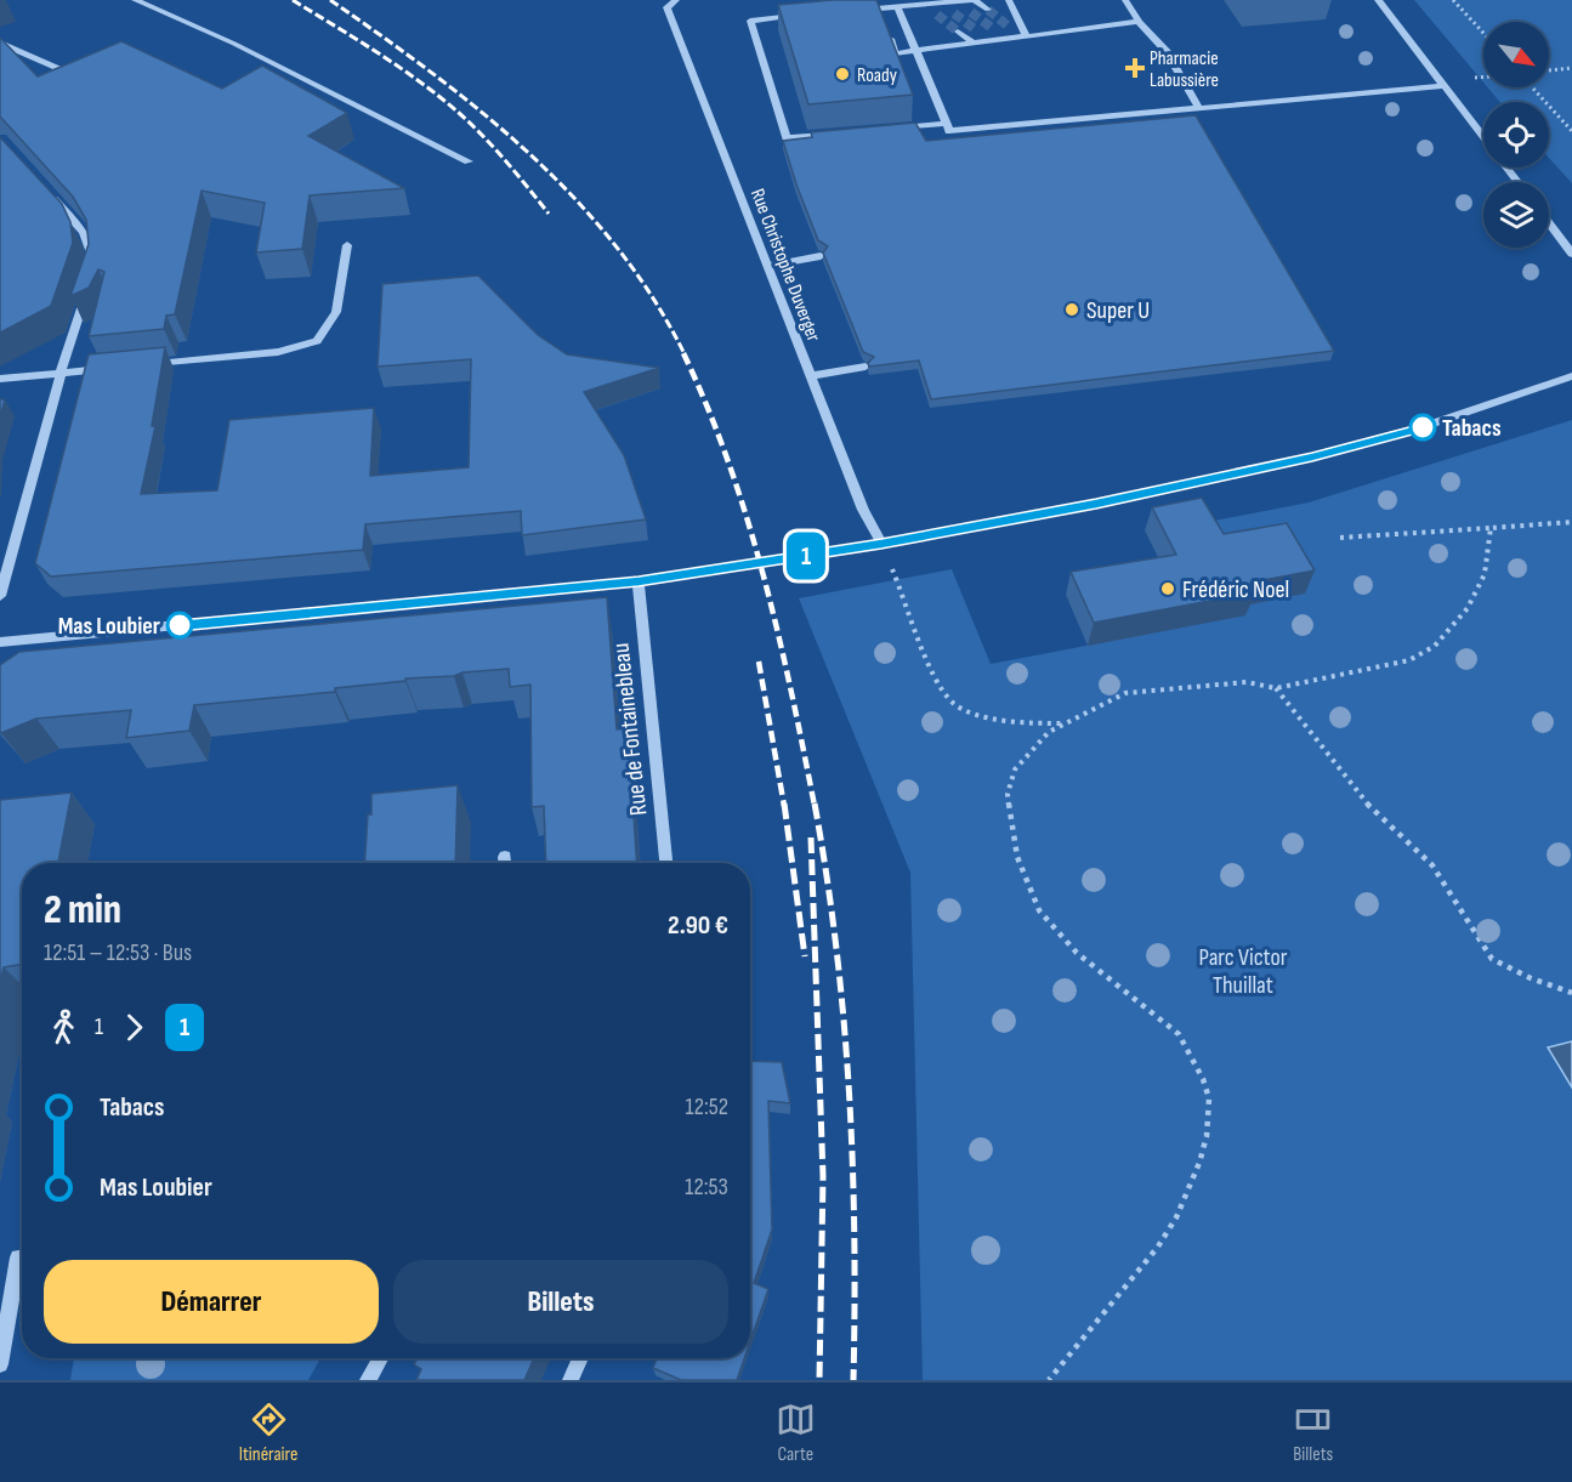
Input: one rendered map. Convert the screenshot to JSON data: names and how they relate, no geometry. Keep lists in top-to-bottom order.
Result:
{
  "streets": {
    "street": ["Rue Christophe Duverger", "Rue de Fontainebleau"]
  },
  "parks": ["Parc Victor Thuillat"],
  "places": {
    "health": ["Pharmacie Labussière"],
    "other": [
      "Roady",
      "Super U",
      "Tabacs",
      "Frédéric Noel",
      "Mas Loubier"
    ]
  },
  "lines": ["bus line 1"],
  "north": "bottom right",
  "page": {
    "on_map": "1",
    "heading": ["2 min", "12:51 – 12:53 · Bus", "2.90 €"],
    "legs": ["1", "1"],
    "list": [
      {
        "name": "Tabacs",
        "value": "12:52"
      },
      {
        "name": "Mas Loubier",
        "value": "12:53"
      }
    ],
    "buttons": ["Démarrer", "Billets"],
    "tabs": ["Itinéraire", "Carte", "Billets"]
  }
}
